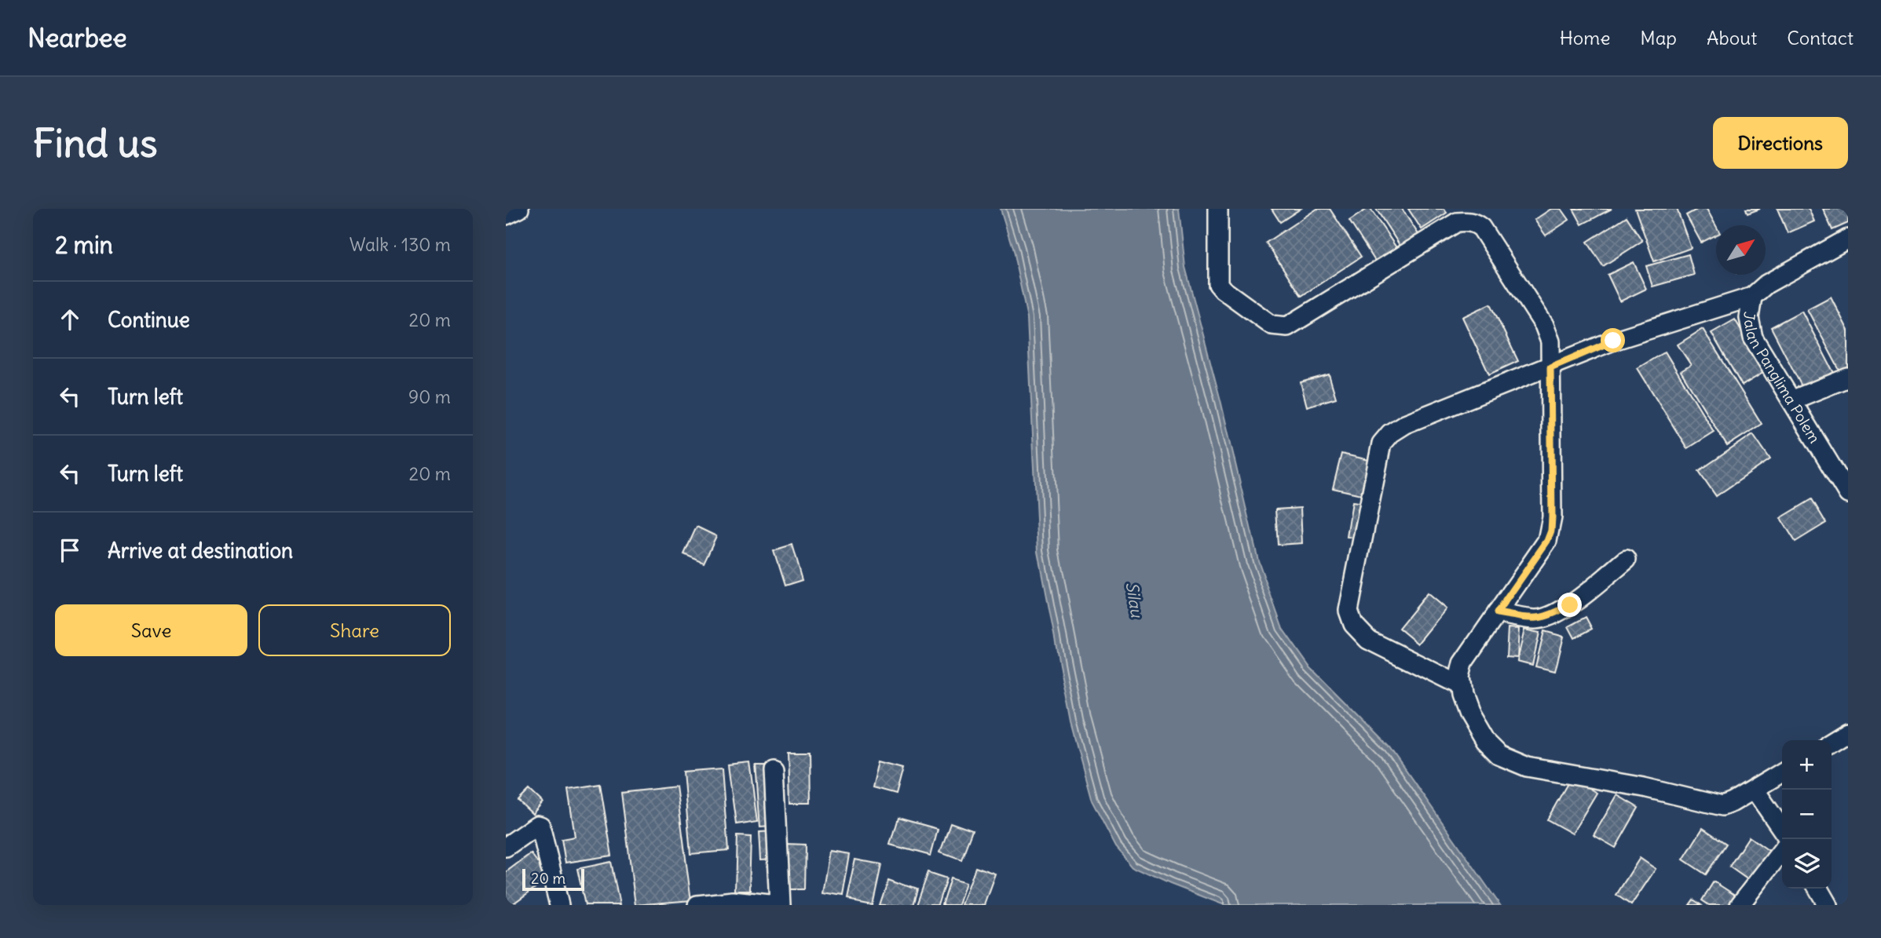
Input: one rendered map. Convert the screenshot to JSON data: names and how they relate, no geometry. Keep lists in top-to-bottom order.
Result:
{
  "streets": {
    "street": ["Jalan Panglima Polem"]
  },
  "water": ["Silau"],
  "scale_bar": "20 m",
  "north": "top right",
  "page": {
    "header": "Nearbee",
    "nav": [
      "Home",
      "Map",
      "About",
      "Contact"
    ],
    "buttons": [
      "Directions",
      ["Save", "Share"]
    ],
    "title": "Find us",
    "heading": ["2 min", "Walk · 130 m"],
    "list": [
      ["Continue", "20 m"],
      ["Turn left", "90 m"],
      ["Turn left", "20 m"],
      "Arrive at destination"
    ],
    "map_buttons": ["+", "−"],
    "scale": "20 m"
  }
}
